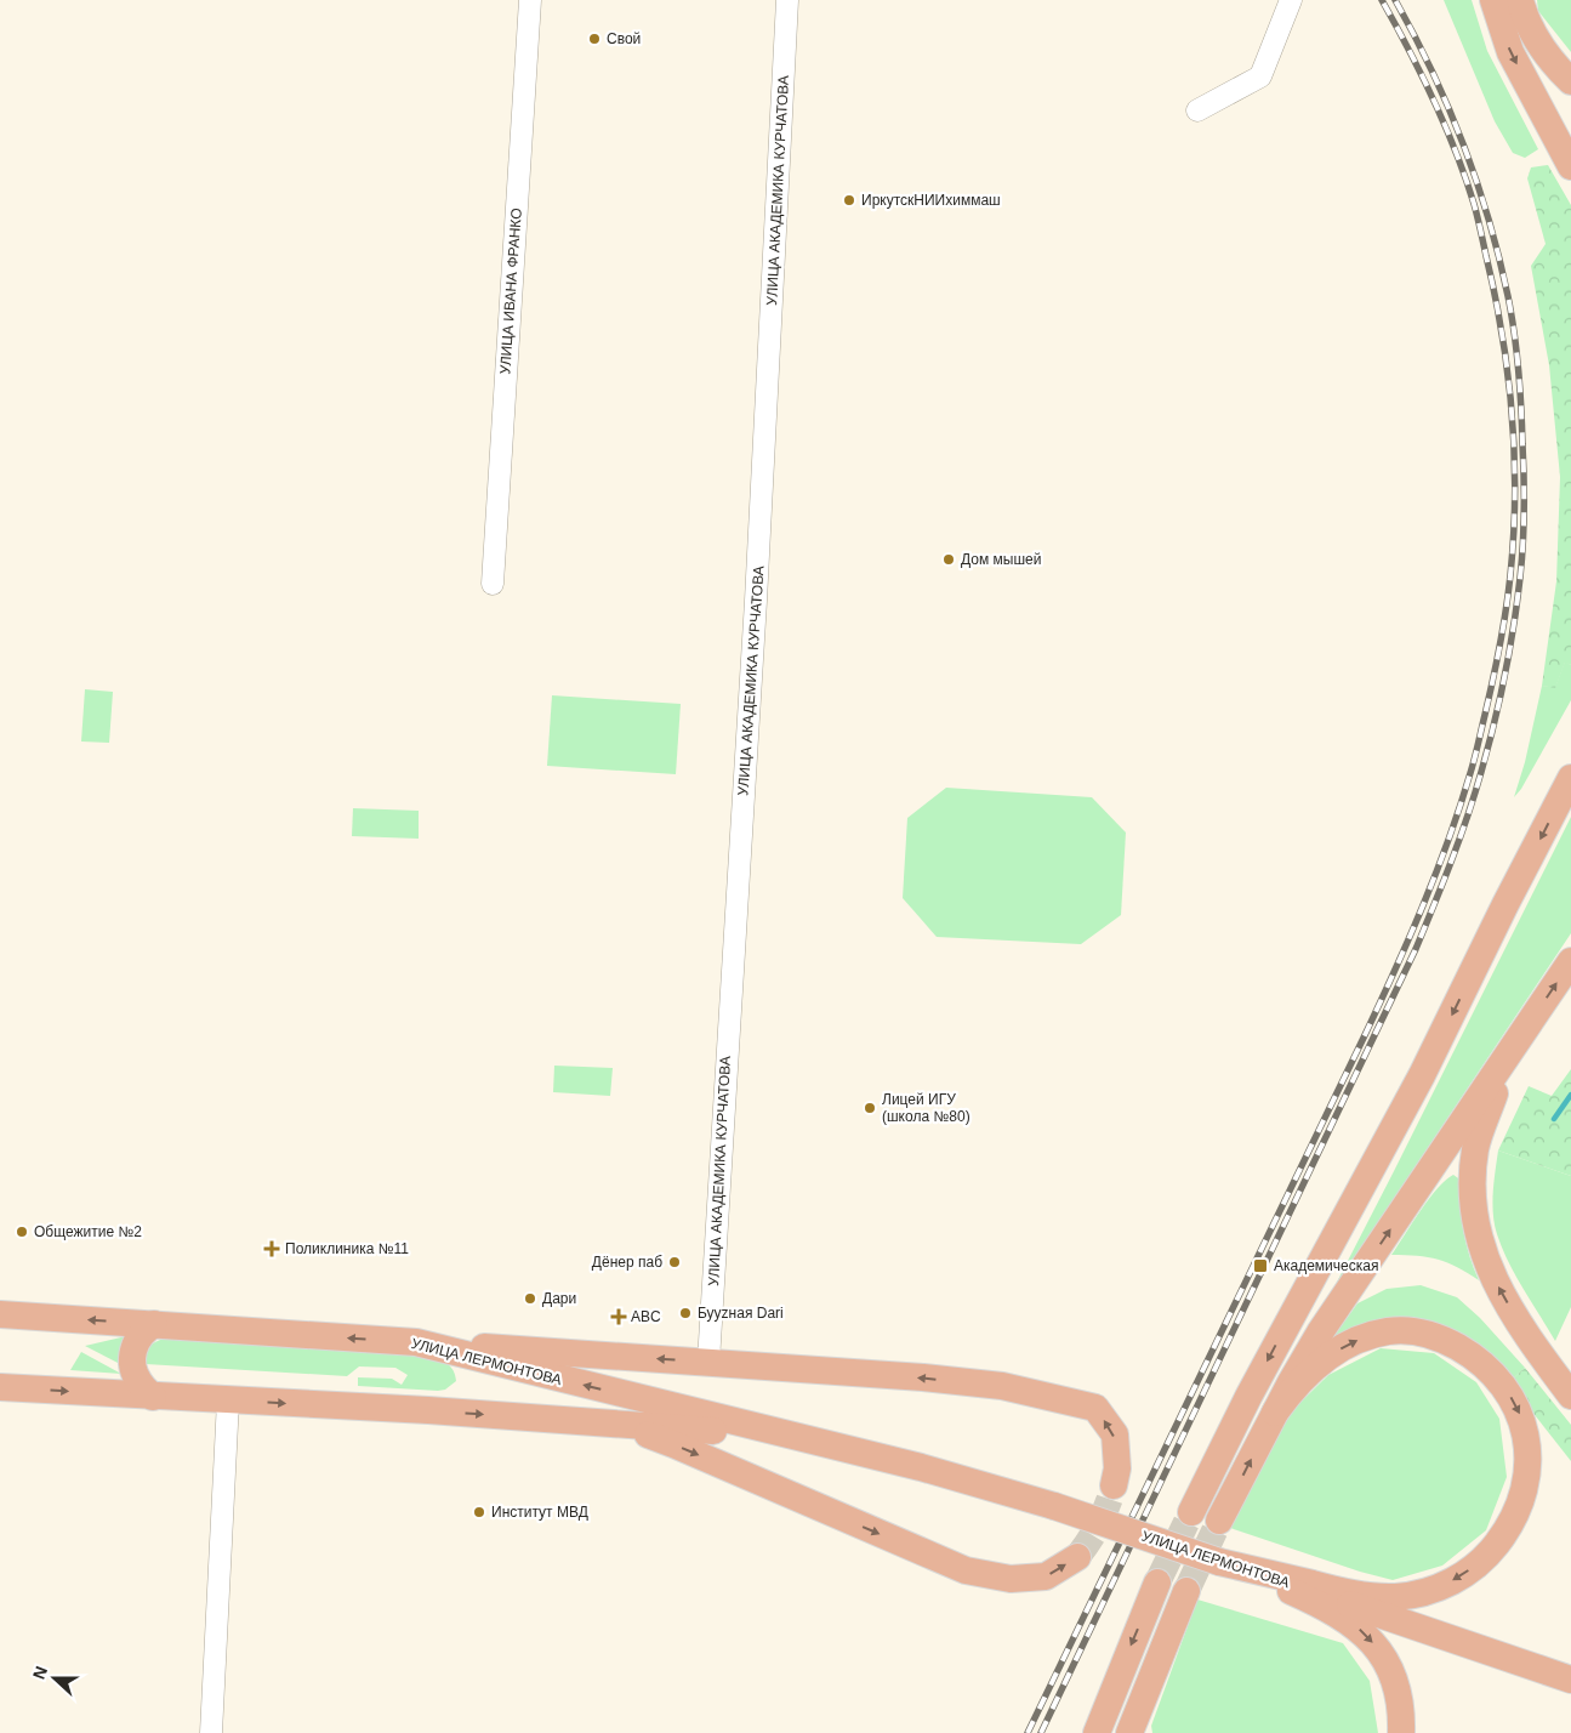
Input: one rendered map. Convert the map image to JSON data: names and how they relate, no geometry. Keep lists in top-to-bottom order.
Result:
{
  "streets": {
    "main road": ["УЛИЦА ЛЕРМОНТОВА"],
    "street": ["УЛИЦА АКАДЕМИКА КУРЧАТОВА", "УЛИЦА ИВАНА ФРАНКО"]
  },
  "places": {
    "other": [
      "Свой",
      "ИркутскНИИхиммаш",
      "Дом мышей",
      "Лицей ИГУ (школа №80)",
      "Общежитие №2",
      "Дёнер паб",
      "Дари",
      "Бууzная Dari",
      "Институт МВД"
    ],
    "health": ["Поликлиника №11", "ABC"],
    "transit": ["Академическая"]
  },
  "north": "left"
}
